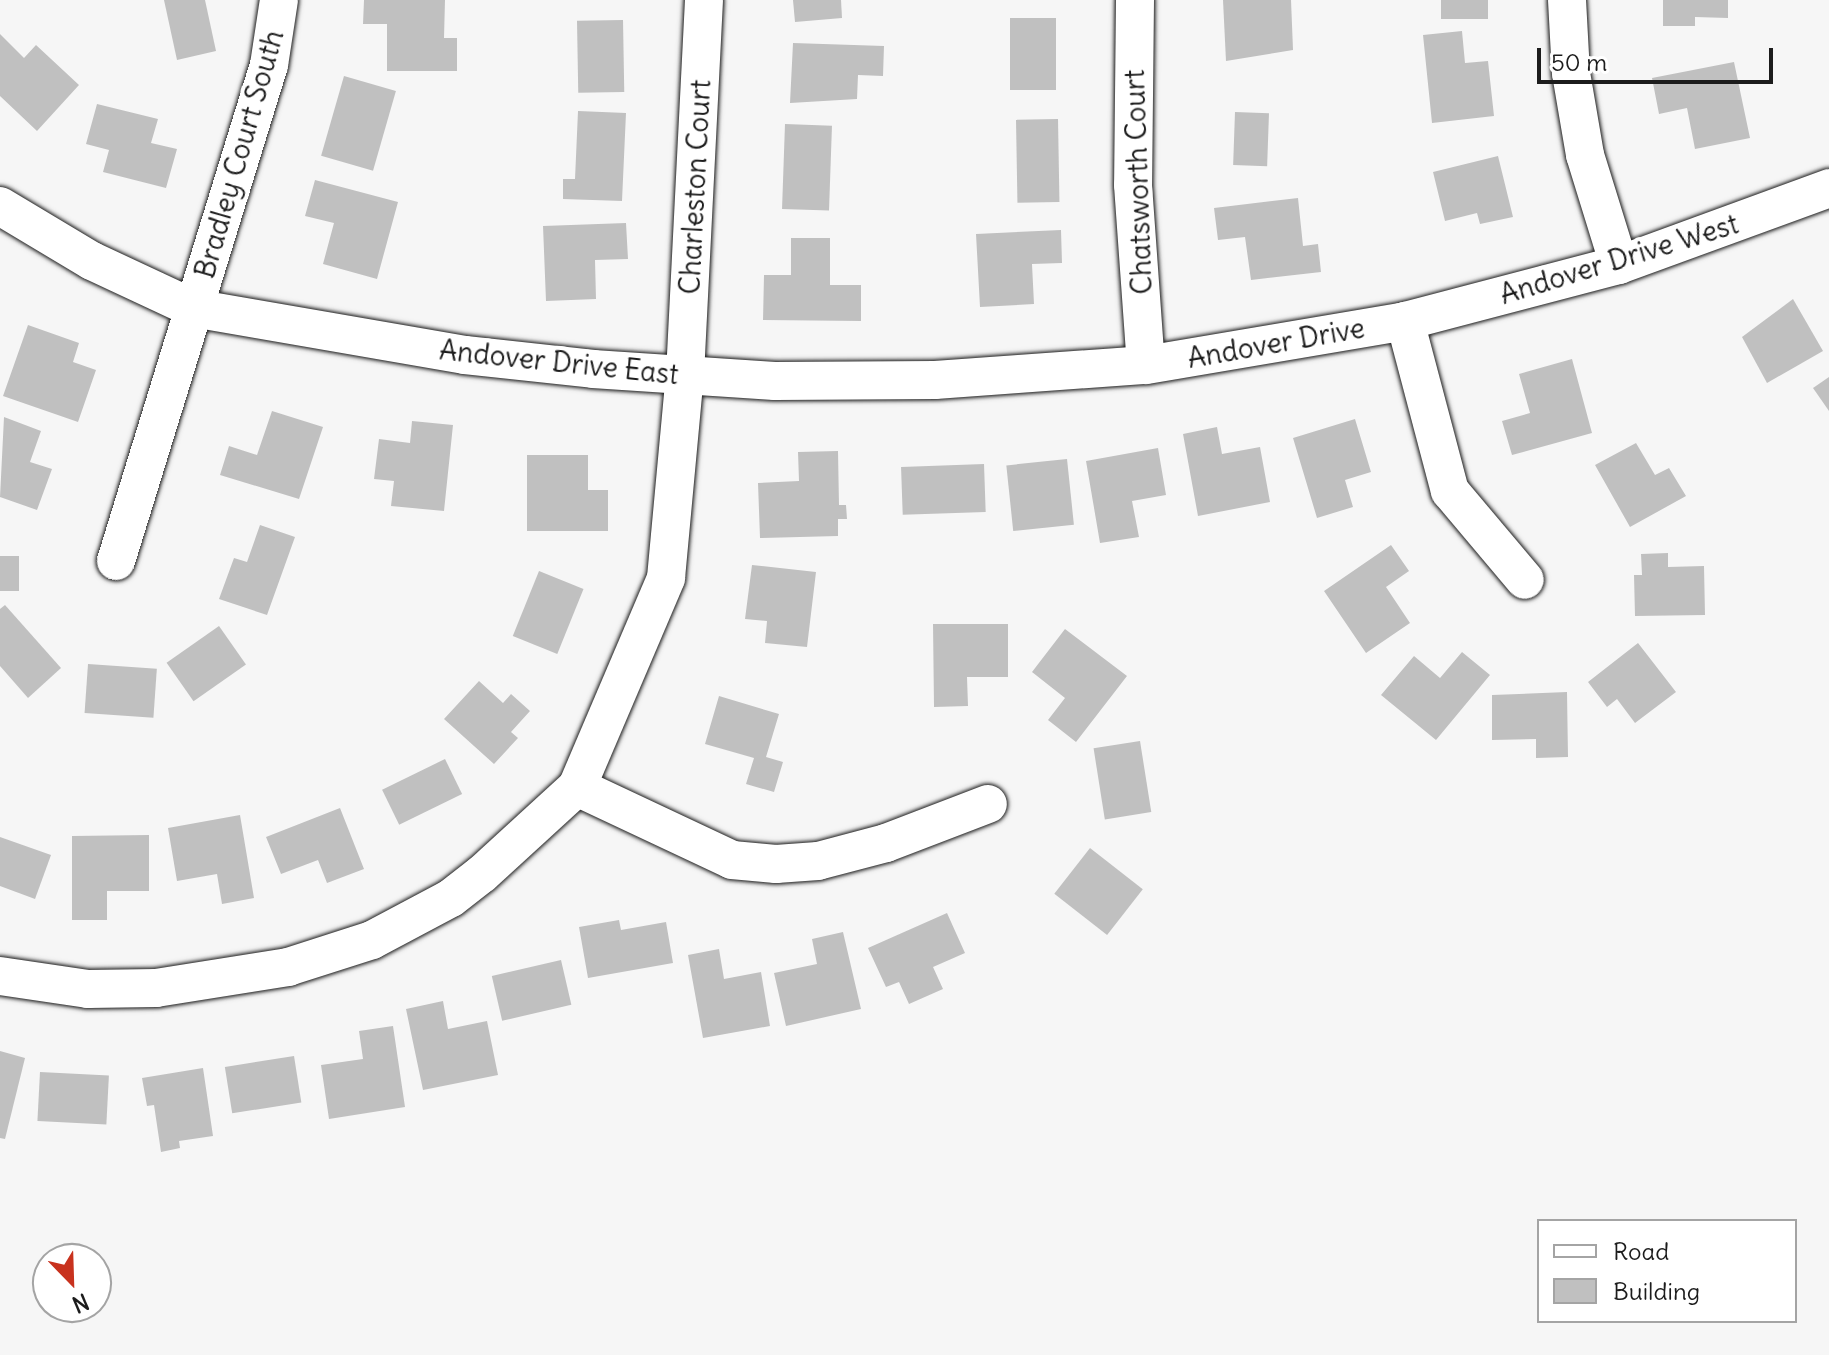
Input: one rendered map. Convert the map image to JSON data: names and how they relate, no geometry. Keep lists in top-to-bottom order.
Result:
{
  "streets": {
    "street": [
      "Bradley Court South",
      "Chatsworth Court",
      "Charleston Court",
      "Andover Drive West",
      "Andover Drive",
      "Andover Drive East"
    ]
  },
  "crossings": [
    ["Bradley Court South", "Andover Drive East"],
    ["Chatsworth Court", "Andover Drive"],
    ["Chatsworth Court", "Andover Drive East"],
    ["Charleston Court", "Andover Drive East"],
    ["Andover Drive West", "Andover Drive"],
    ["Andover Drive", "Andover Drive East"]
  ],
  "legend": ["Road", "Building"],
  "scale_bar": "50 m",
  "north": "bottom right"
}
